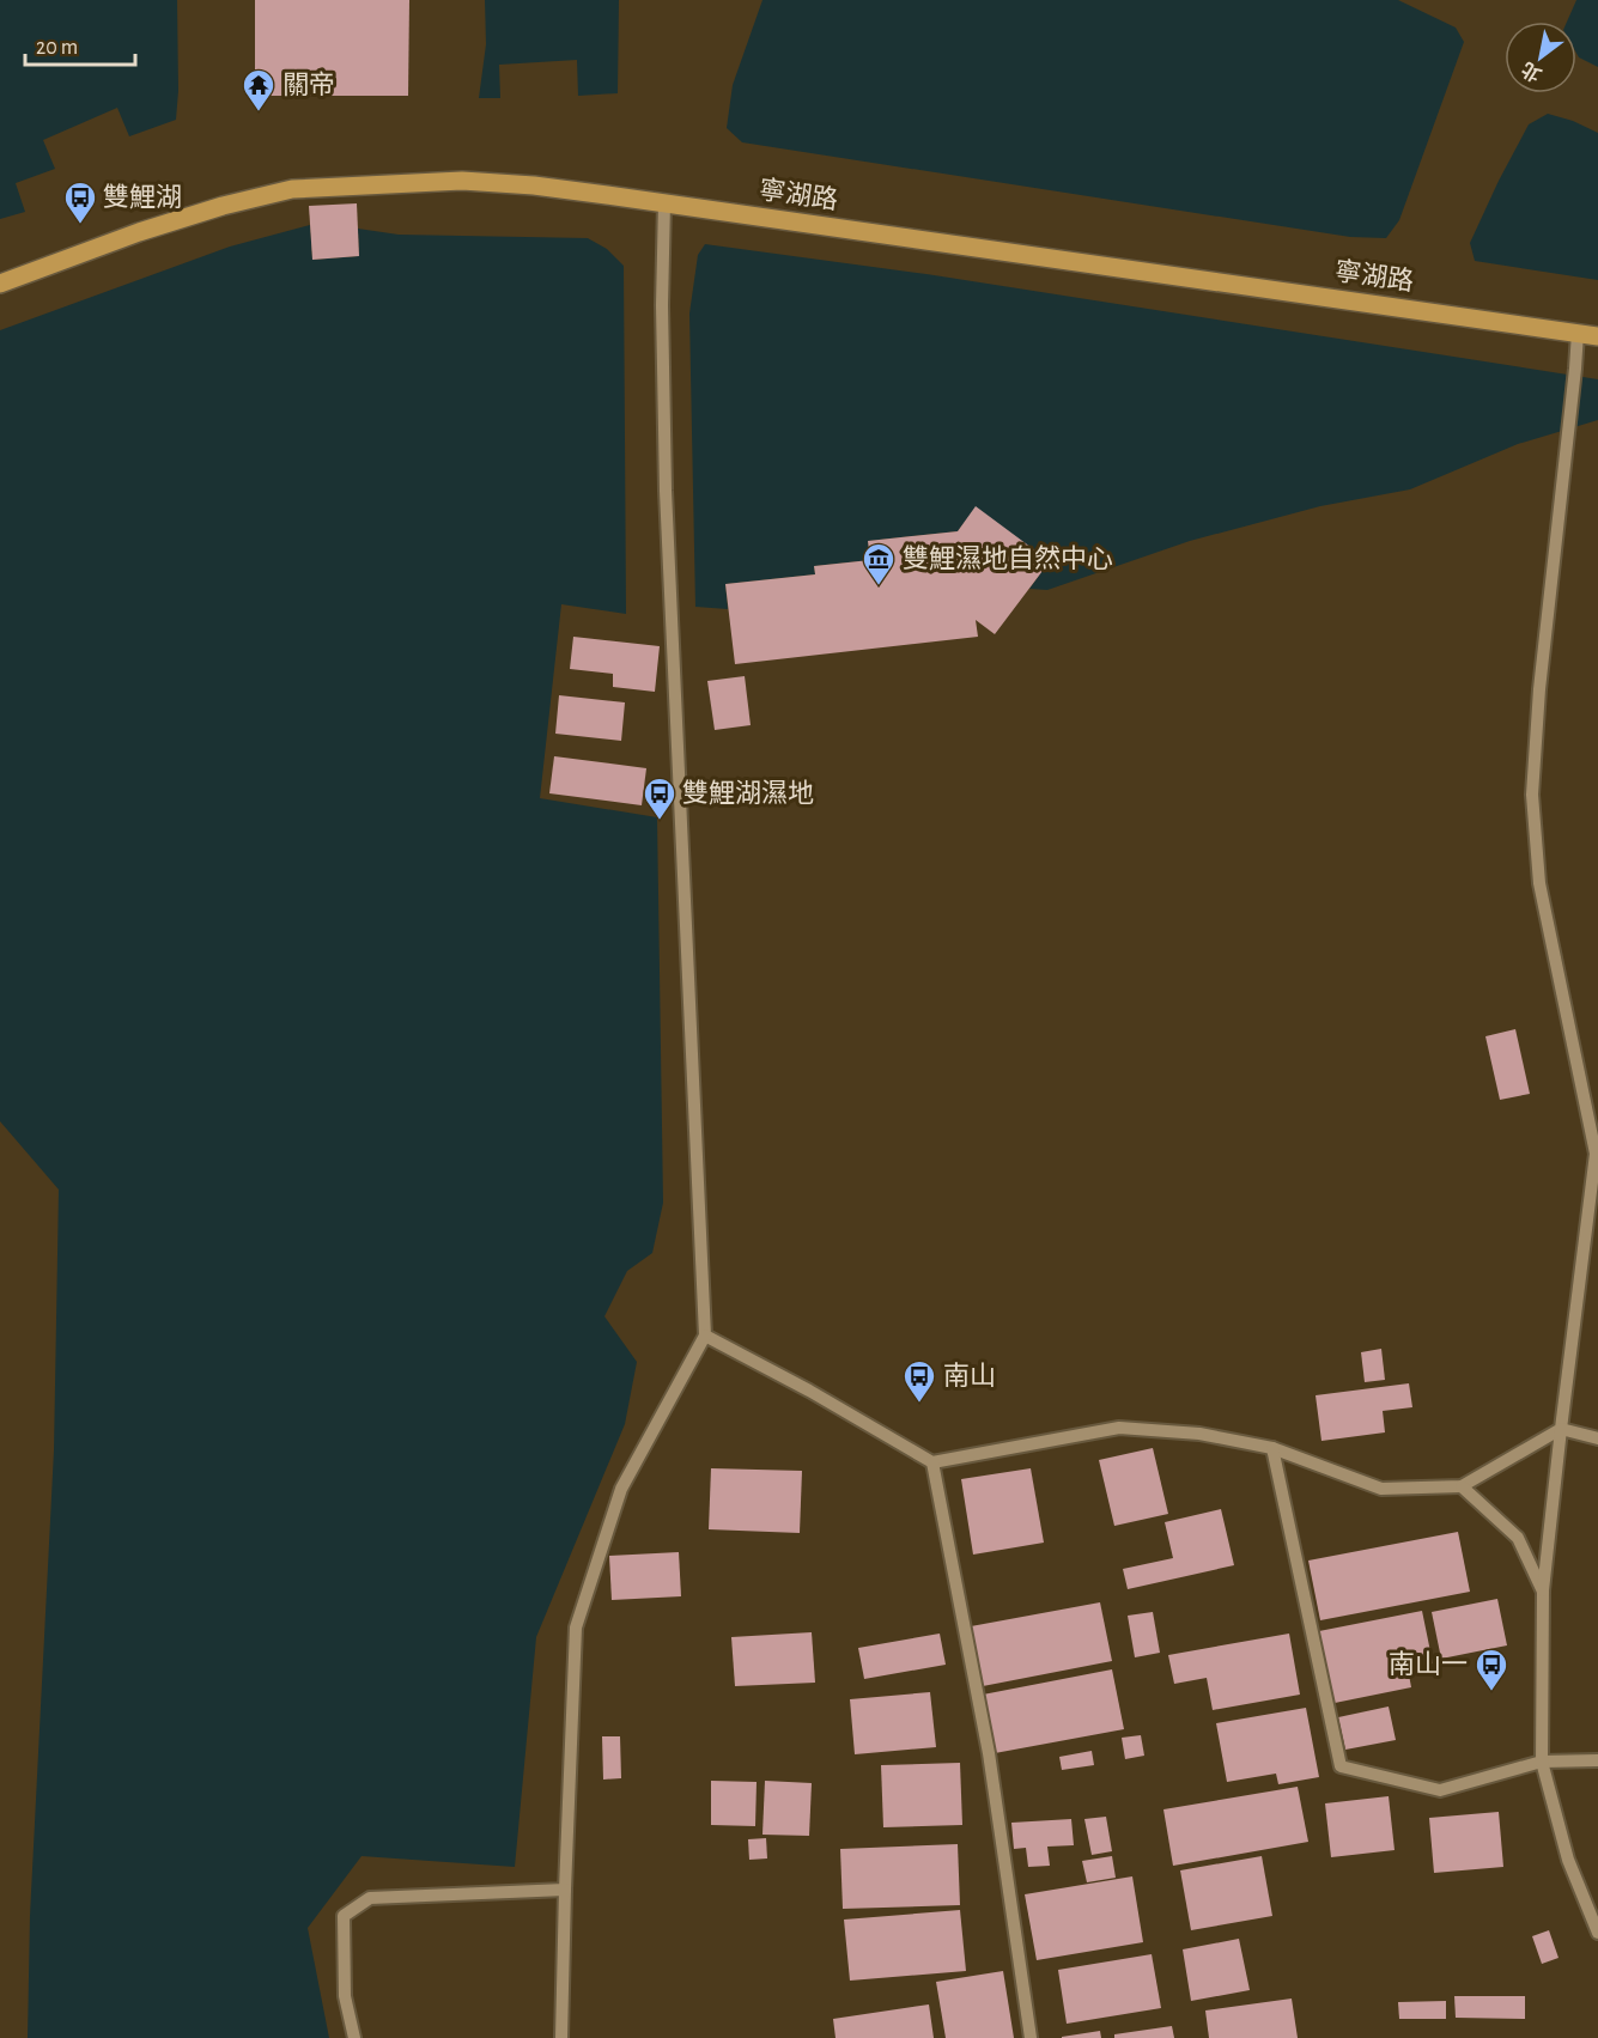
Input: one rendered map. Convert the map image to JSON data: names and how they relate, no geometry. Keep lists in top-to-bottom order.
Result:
{
  "streets": {
    "main road": ["寧湖路"]
  },
  "places": {
    "temple": ["關帝"],
    "bus stop": [
      "雙鯉湖",
      "雙鯉湖濕地",
      "南山",
      "南山一"
    ],
    "museum": ["雙鯉濕地自然中心"]
  },
  "scale_bar": "20 m",
  "north": "bottom left"
}
